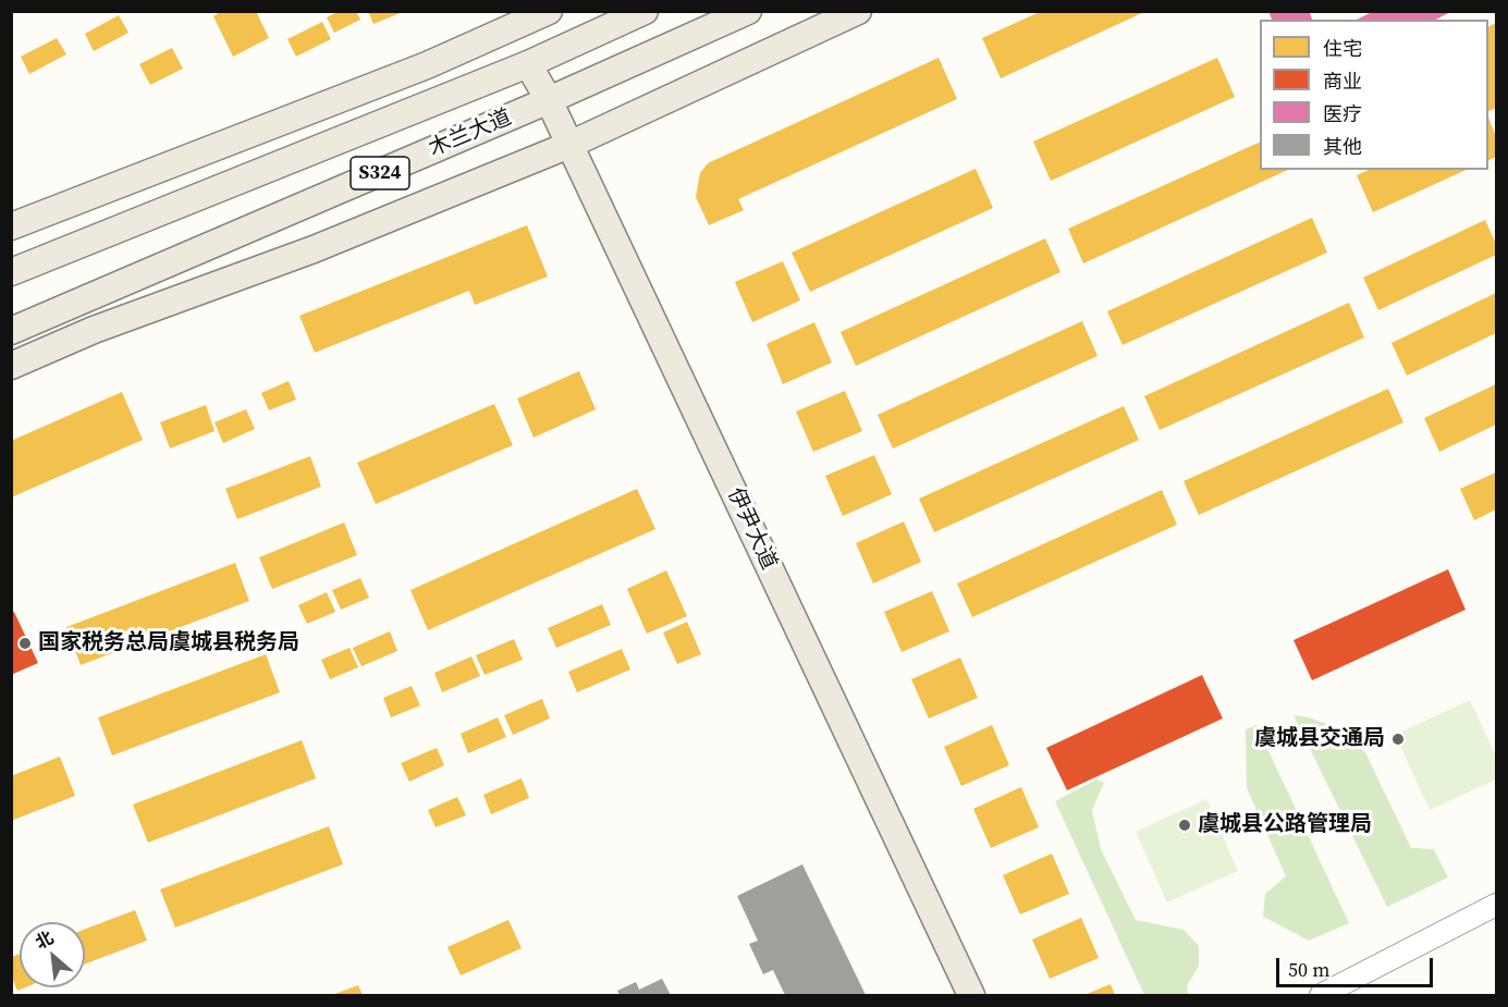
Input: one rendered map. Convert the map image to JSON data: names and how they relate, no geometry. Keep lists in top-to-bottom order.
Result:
{
  "streets": {
    "main road": ["木兰大道", "S324", "伊尹大道"]
  },
  "crossings": [
    ["木兰大道", "伊尹大道"]
  ],
  "places": ["国家税务总局虞城县税务局", "虞城县交通局", "虞城县公路管理局"],
  "legend": [
    "住宅",
    "商业",
    "医疗",
    "其他"
  ],
  "scale_bar": "50 m",
  "north": "top left"
}
